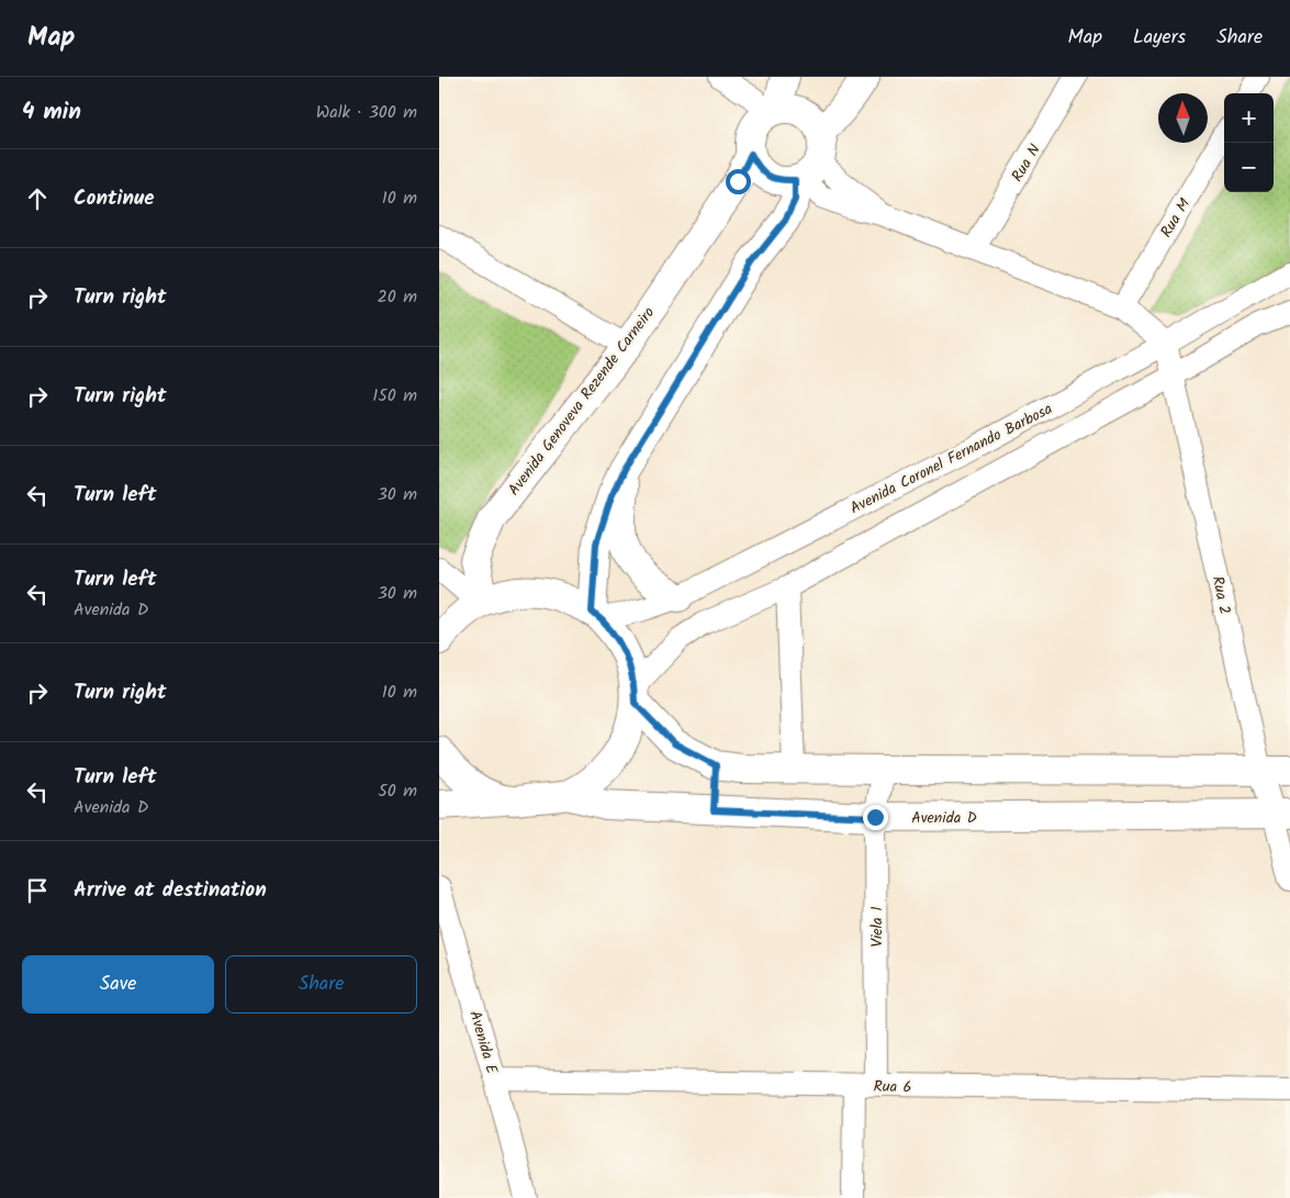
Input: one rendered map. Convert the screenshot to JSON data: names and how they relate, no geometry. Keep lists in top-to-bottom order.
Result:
{
  "streets": {
    "main road": ["Avenida Genoveva Rezende Carneiro", "Avenida D"],
    "street": [
      "Rua N",
      "Rua M",
      "Avenida Coronel Fernando Barbosa",
      "Rua 2",
      "Viela 1",
      "Avenida E",
      "Rua 6"
    ]
  },
  "crossings": [
    ["Avenida Coronel Fernando Barbosa", "Rua 2"],
    ["Rua 2", "Avenida D"],
    ["Avenida D", "Viela 1"],
    ["Viela 1", "Rua 6"],
    ["Avenida E", "Rua 6"]
  ],
  "north": "top",
  "page": {
    "header": "Map",
    "nav": ["Map", "Layers", "Share"],
    "heading": ["4 min", "Walk · 300 m"],
    "map_buttons": ["+", "−"],
    "list": [
      ["Continue", "10 m"],
      ["Turn right", "20 m"],
      ["Turn right", "150 m"],
      ["Turn left", "30 m"],
      ["Turn left", "Avenida D", "30 m"],
      ["Turn right", "10 m"],
      ["Turn left", "Avenida D", "50 m"],
      "Arrive at destination"
    ],
    "buttons": ["Save", "Share"]
  }
}
